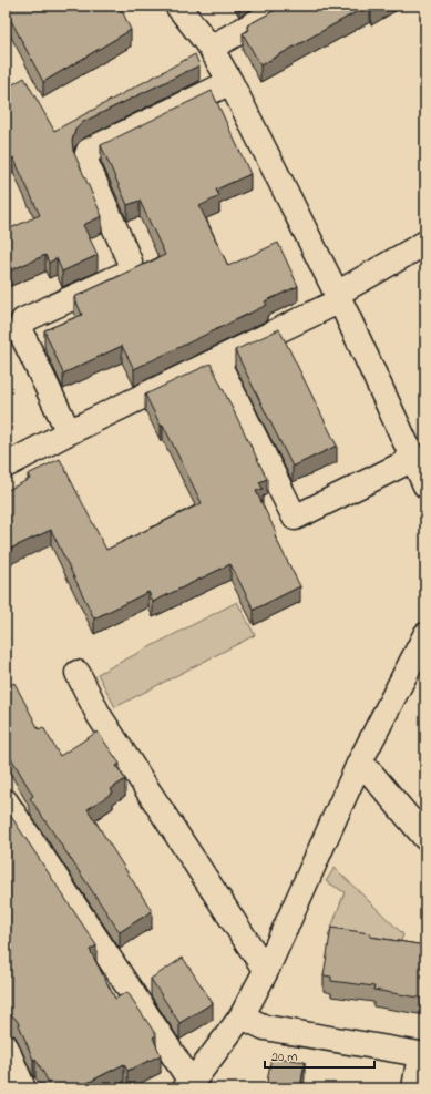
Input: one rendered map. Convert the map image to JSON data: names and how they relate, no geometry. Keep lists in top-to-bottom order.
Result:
{
  "scale_bar": "20 m"
}
